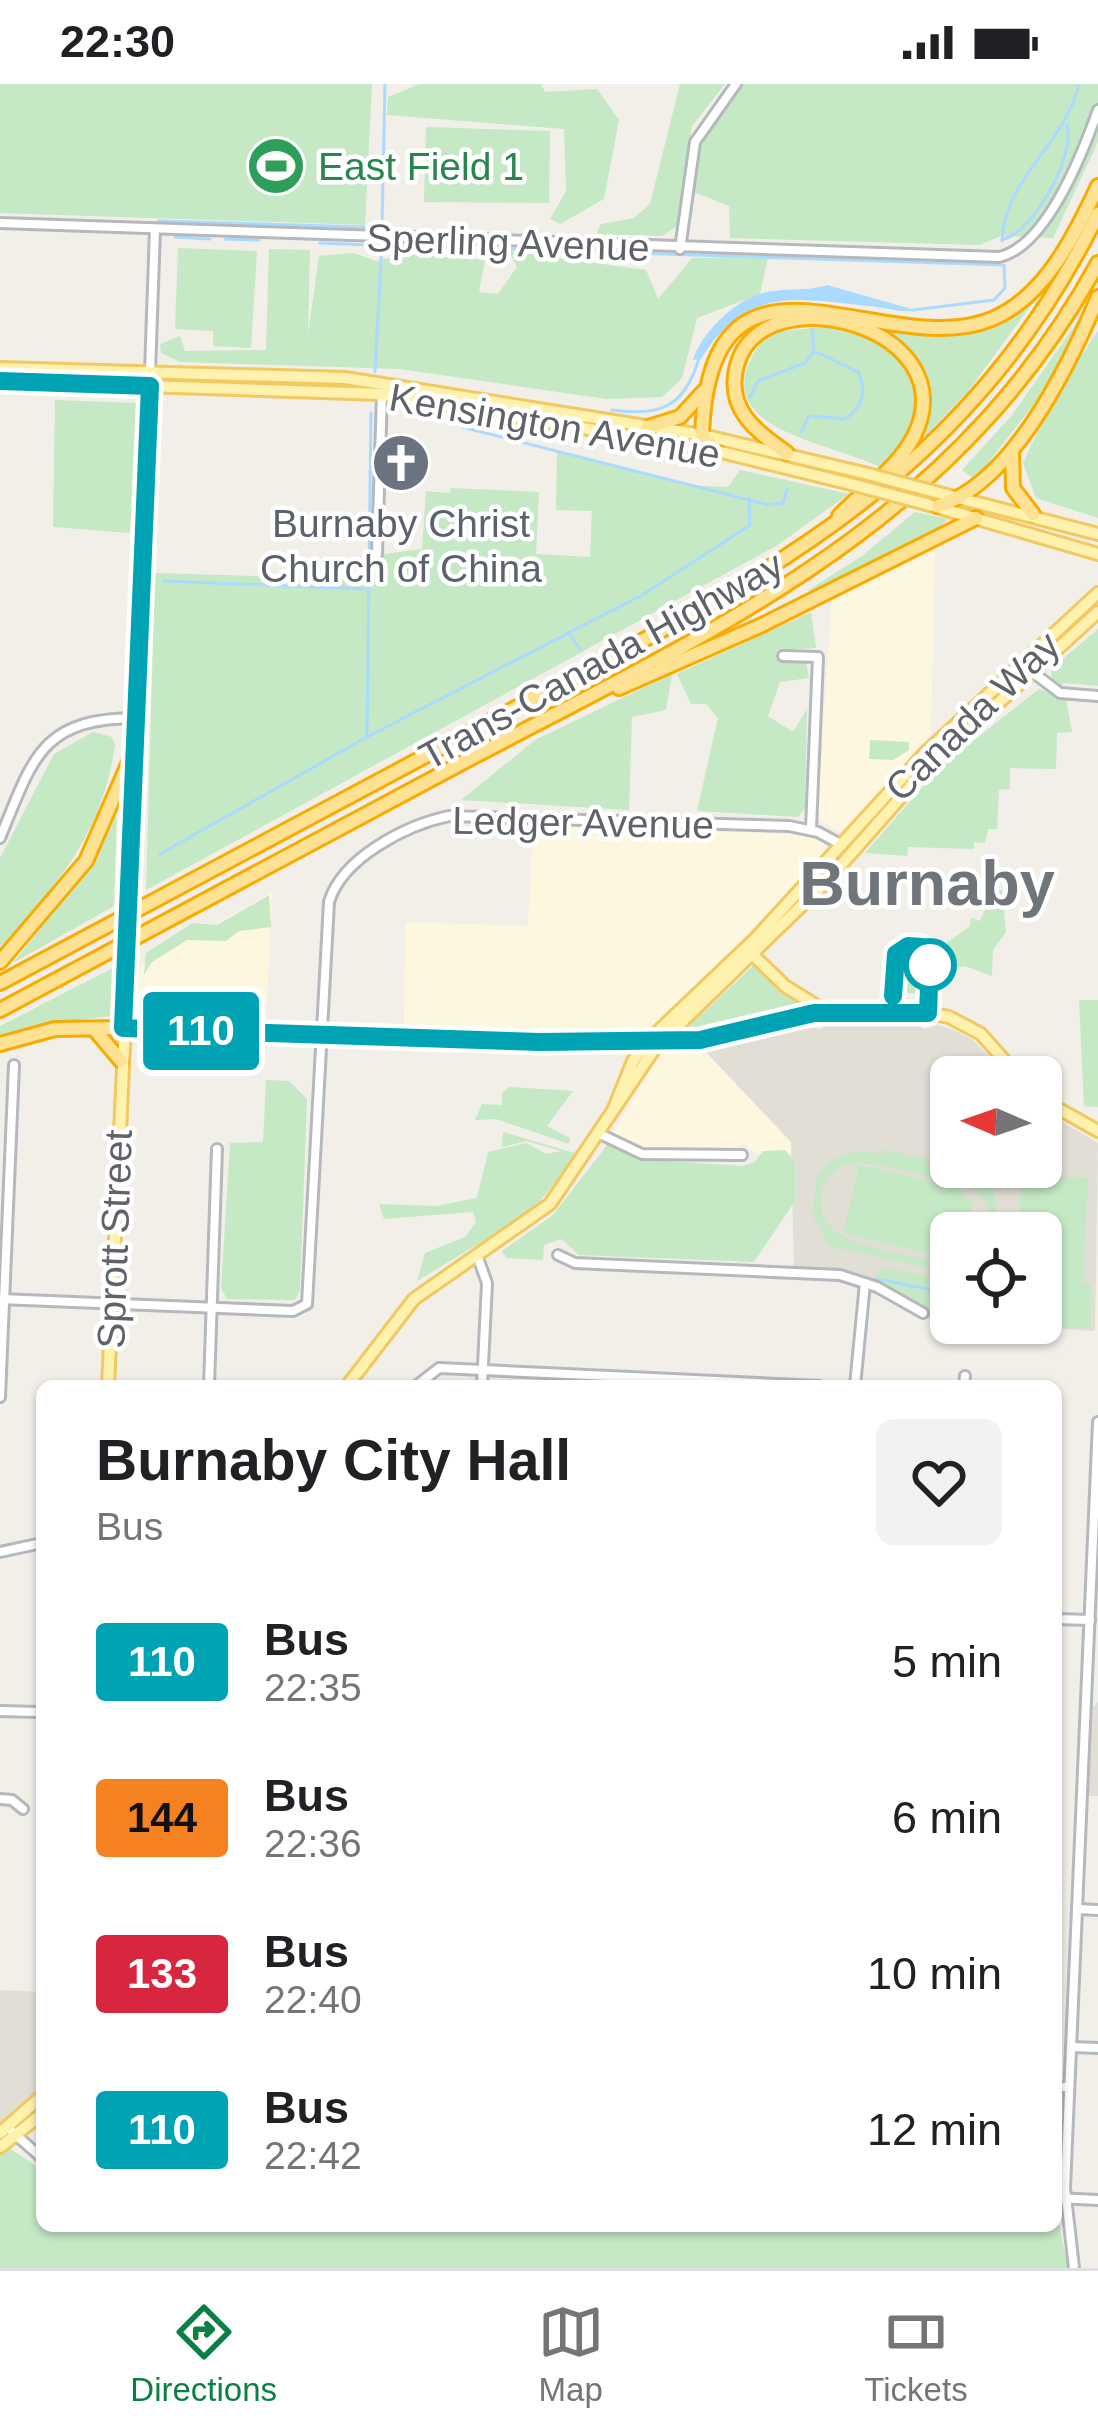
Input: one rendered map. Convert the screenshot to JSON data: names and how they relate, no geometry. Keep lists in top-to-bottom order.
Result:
{
  "streets": {
    "highway": ["Trans-Canada Highway"],
    "main road": ["Kensington Avenue", "Canada Way", "Sprott Street"],
    "street": ["Sperling Avenue", "Ledger Avenue"]
  },
  "crossings": [
    ["Sperling Avenue", "Sprott Street"],
    ["Kensington Avenue", "Sprott Street"],
    ["Canada Way", "Ledger Avenue"]
  ],
  "districts": ["Burnaby"],
  "places": {
    "sports": ["East Field 1"],
    "church": ["Burnaby Christ Church of China"]
  },
  "lines": ["bus line 110"],
  "north": "left",
  "page": {
    "status": "22:30",
    "on_map": "110",
    "heading": ["Burnaby City Hall", "Bus"],
    "list": [
      {
        "mark": "110",
        "name": "Bus",
        "note": "22:35",
        "value": "5 min"
      },
      {
        "mark": "144",
        "name": "Bus",
        "note": "22:36",
        "value": "6 min"
      },
      {
        "mark": "133",
        "name": "Bus",
        "note": "22:40",
        "value": "10 min"
      },
      {
        "mark": "110",
        "name": "Bus",
        "note": "22:42",
        "value": "12 min"
      }
    ],
    "tabs": ["Directions", "Map", "Tickets"]
  }
}
